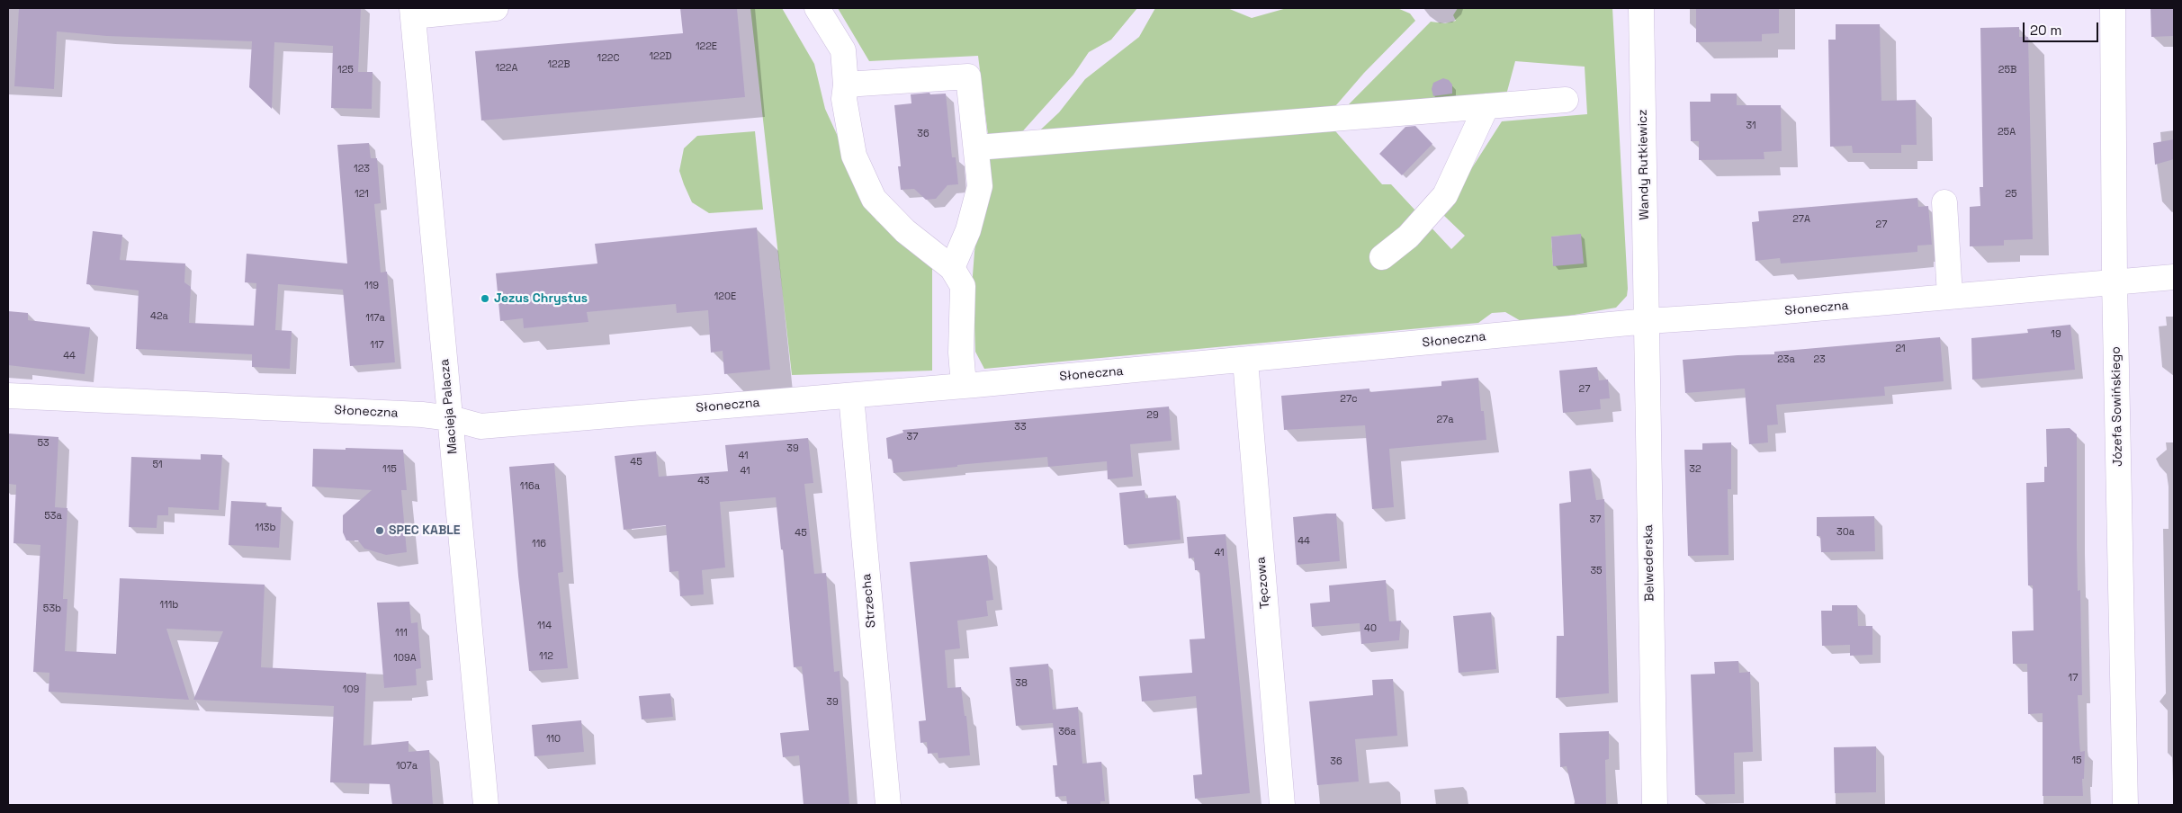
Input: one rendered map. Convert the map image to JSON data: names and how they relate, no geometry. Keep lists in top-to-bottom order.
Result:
{
  "streets": {
    "street": [
      "Wandy Rutkiewicz",
      "Słoneczna",
      "Macieja Palacza",
      "Józefa Sowińskiego",
      "Belwederska",
      "Tęczowa",
      "Strzecha"
    ]
  },
  "crossings": [
    ["Wandy Rutkiewicz", "Słoneczna"],
    ["Wandy Rutkiewicz", "Belwederska"],
    ["Słoneczna", "Macieja Palacza"],
    ["Słoneczna", "Józefa Sowińskiego"],
    ["Słoneczna", "Belwederska"],
    ["Słoneczna", "Tęczowa"],
    ["Słoneczna", "Strzecha"]
  ],
  "places": ["Jezus Chrystus", "SPEC KABLE"],
  "house_numbers": [
    "122E",
    "122D",
    "122C",
    "122B",
    "122A",
    "125",
    "25B",
    "31",
    "25A",
    "36",
    "123",
    "121",
    "25",
    "27A",
    "27",
    "119",
    "120E",
    "42a",
    "117a",
    "19",
    "117",
    "21",
    "44",
    "23a",
    "23",
    "27",
    "27c",
    "29",
    "27a",
    "33",
    "37",
    "53",
    "39",
    "41",
    "45",
    "51",
    "115",
    "32",
    "41",
    "43",
    "116a",
    "53a",
    "37",
    "113b",
    "30a",
    "45",
    "44",
    "116",
    "41",
    "35",
    "111b",
    "53b",
    "114",
    "40",
    "111",
    "112",
    "109A",
    "17",
    "38",
    "109",
    "39",
    "36a",
    "110",
    "15",
    "36",
    "107a"
  ],
  "scale_bar": "20 m"
}
